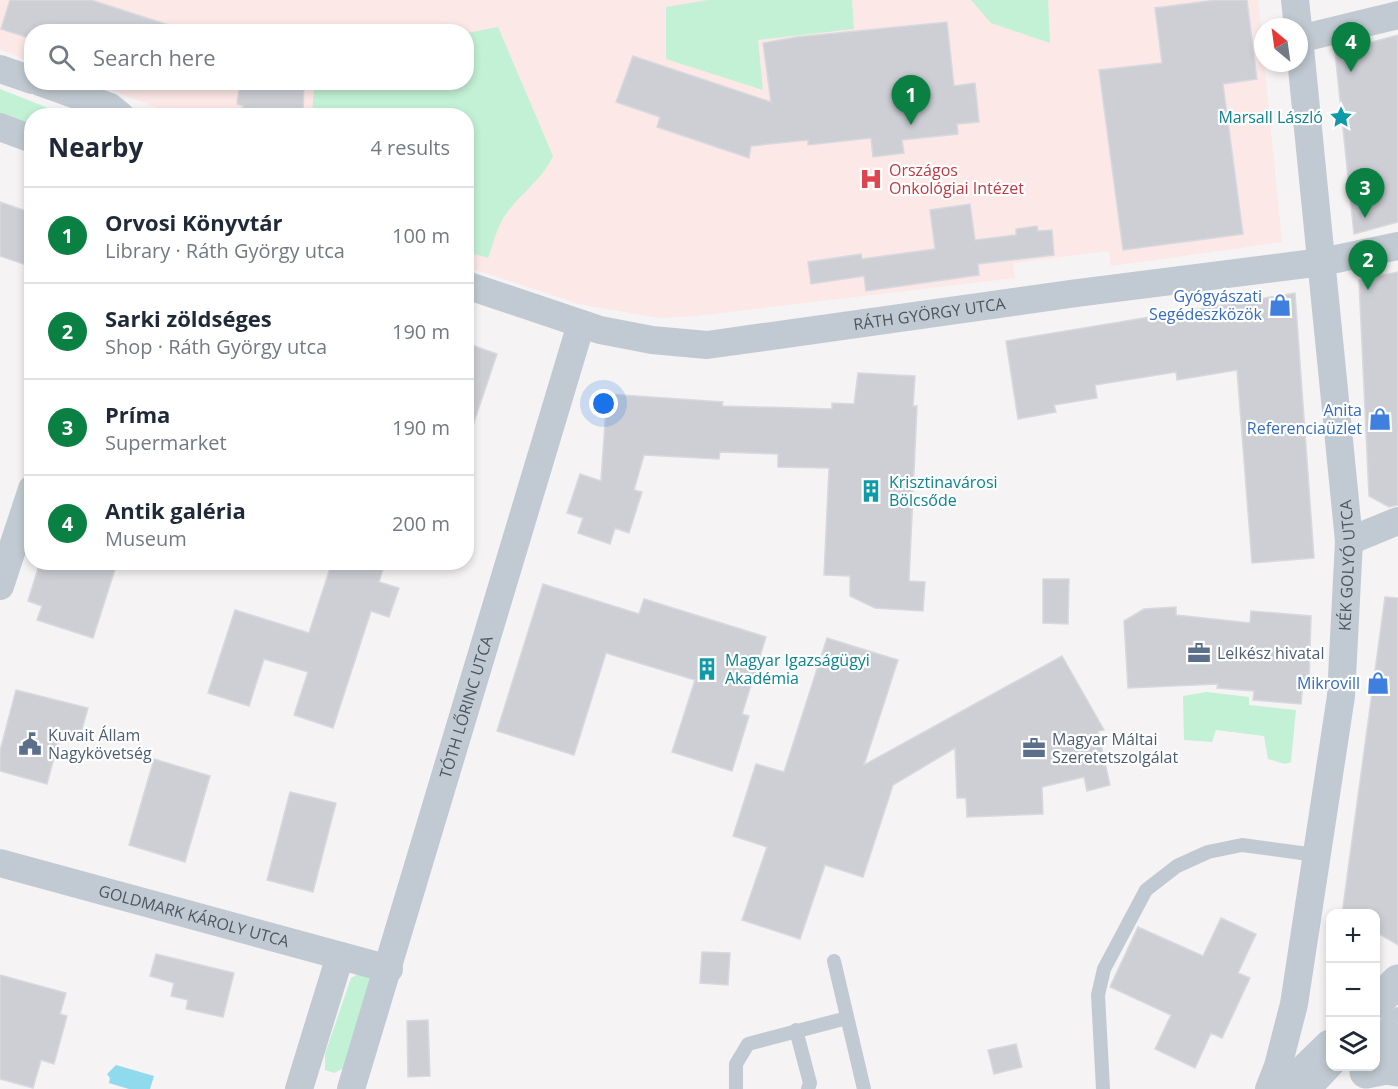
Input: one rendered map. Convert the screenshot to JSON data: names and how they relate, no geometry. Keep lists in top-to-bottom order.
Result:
{
  "streets": {
    "street": [
      "RÁTH GYÖRGY UTCA",
      "KÉK GOLYÓ UTCA",
      "TÓTH LŐRINC UTCA",
      "GOLDMARK KÁROLY UTCA"
    ]
  },
  "crossings": [
    ["RÁTH GYÖRGY UTCA", "KÉK GOLYÓ UTCA"],
    ["RÁTH GYÖRGY UTCA", "TÓTH LŐRINC UTCA"],
    ["TÓTH LŐRINC UTCA", "GOLDMARK KÁROLY UTCA"]
  ],
  "places": {
    "place": ["Marsall László"],
    "hospital": ["Országos Onkológiai Intézet"],
    "shop": ["Gyógyászati Segédeszközök", "Anita Referenciaüzlet", "Mikrovill"],
    "building": ["Krisztinavárosi Bölcsőde", "Magyar Igazságügyi Akadémia"],
    "office": ["Lelkész hivatal", "Magyar Máltai Szeretetszolgálat"],
    "public building": ["Kuvait Állam Nagykövetség"]
  },
  "north": "top left",
  "page": {
    "pins": [
      "4",
      "1",
      "3",
      "2"
    ],
    "search": "Search here",
    "heading": ["Nearby", "4 results"],
    "list": [
      {
        "mark": "1",
        "name": "Orvosi Könyvtár",
        "note": "Library · Ráth György utca",
        "value": "100 m"
      },
      {
        "mark": "2",
        "name": "Sarki zöldséges",
        "note": "Shop · Ráth György utca",
        "value": "190 m"
      },
      {
        "mark": "3",
        "name": "Príma",
        "note": "Supermarket",
        "value": "190 m"
      },
      {
        "mark": "4",
        "name": "Antik galéria",
        "note": "Museum",
        "value": "200 m"
      }
    ],
    "map_buttons": ["+", "−"]
  }
}
